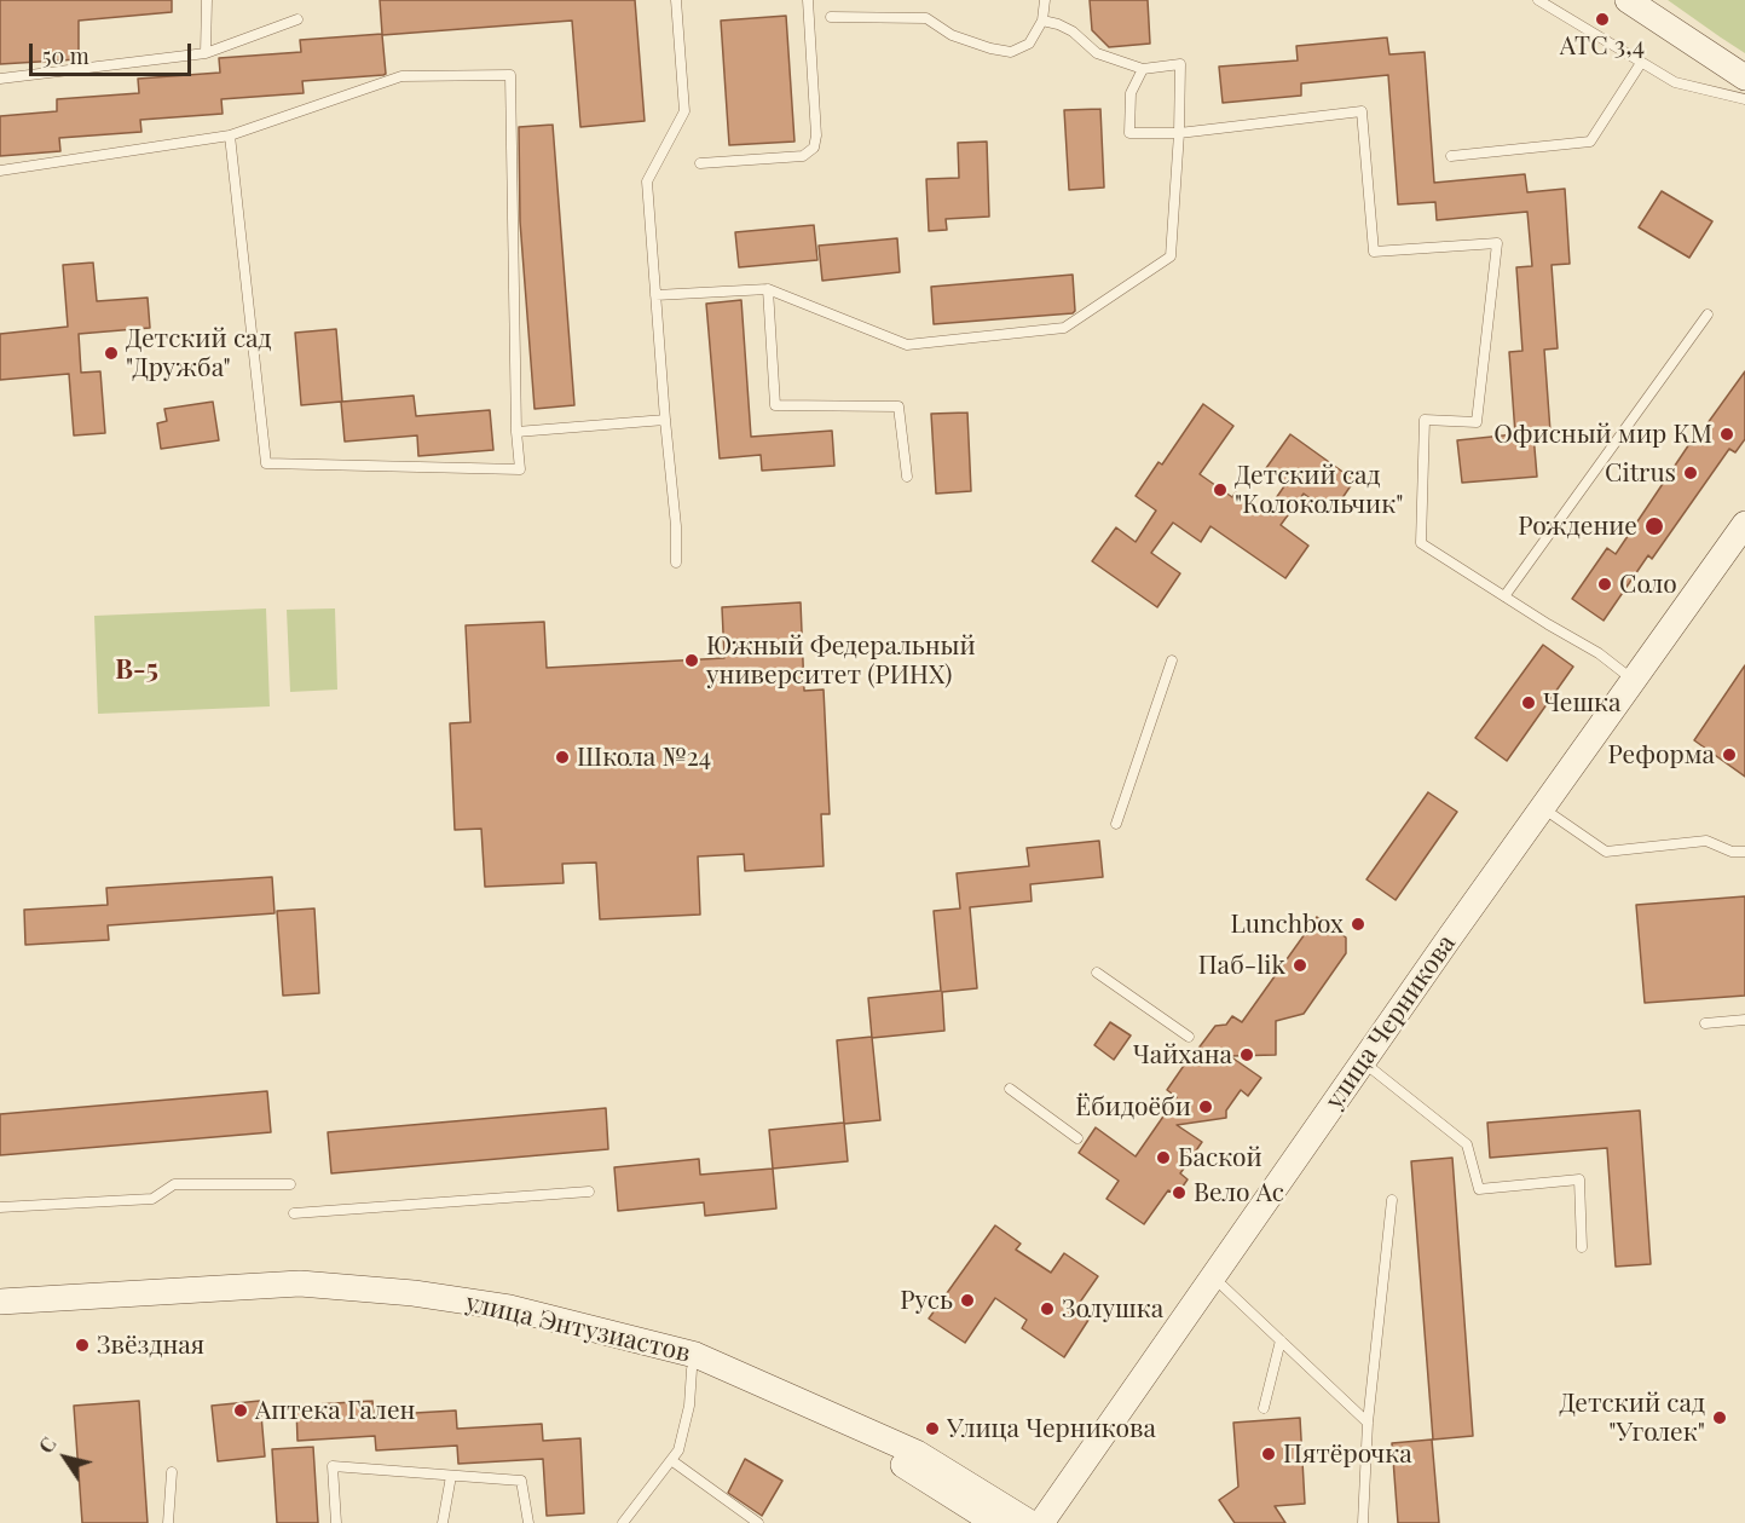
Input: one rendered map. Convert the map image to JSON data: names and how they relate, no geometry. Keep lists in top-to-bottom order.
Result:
{
  "streets": {
    "street": ["улица Черникова", "улица Энтузиастов"]
  },
  "districts": ["В-5"],
  "places": [
    "АТС 3,4",
    "Детский сад \"Дружба\"",
    "Офисный мир КМ",
    "Citrus",
    "Детский сад \"Колокольчик\"",
    "Рождение",
    "Соло",
    "Южный Федеральный университет (РИНХ)",
    "Чешка",
    "Реформа",
    "Школа №24",
    "Lunchbox",
    "Паб-lik",
    "Чайхана",
    "Ёбидоёби",
    "Баской",
    "Вело Ас",
    "Русь",
    "Золушка",
    "Звёздная",
    "Аптека Гален",
    "Детский сад \"Уголек\"",
    "Улица Черникова",
    "Пятёрочка"
  ],
  "scale_bar": "50 m",
  "north": "top left"
}
